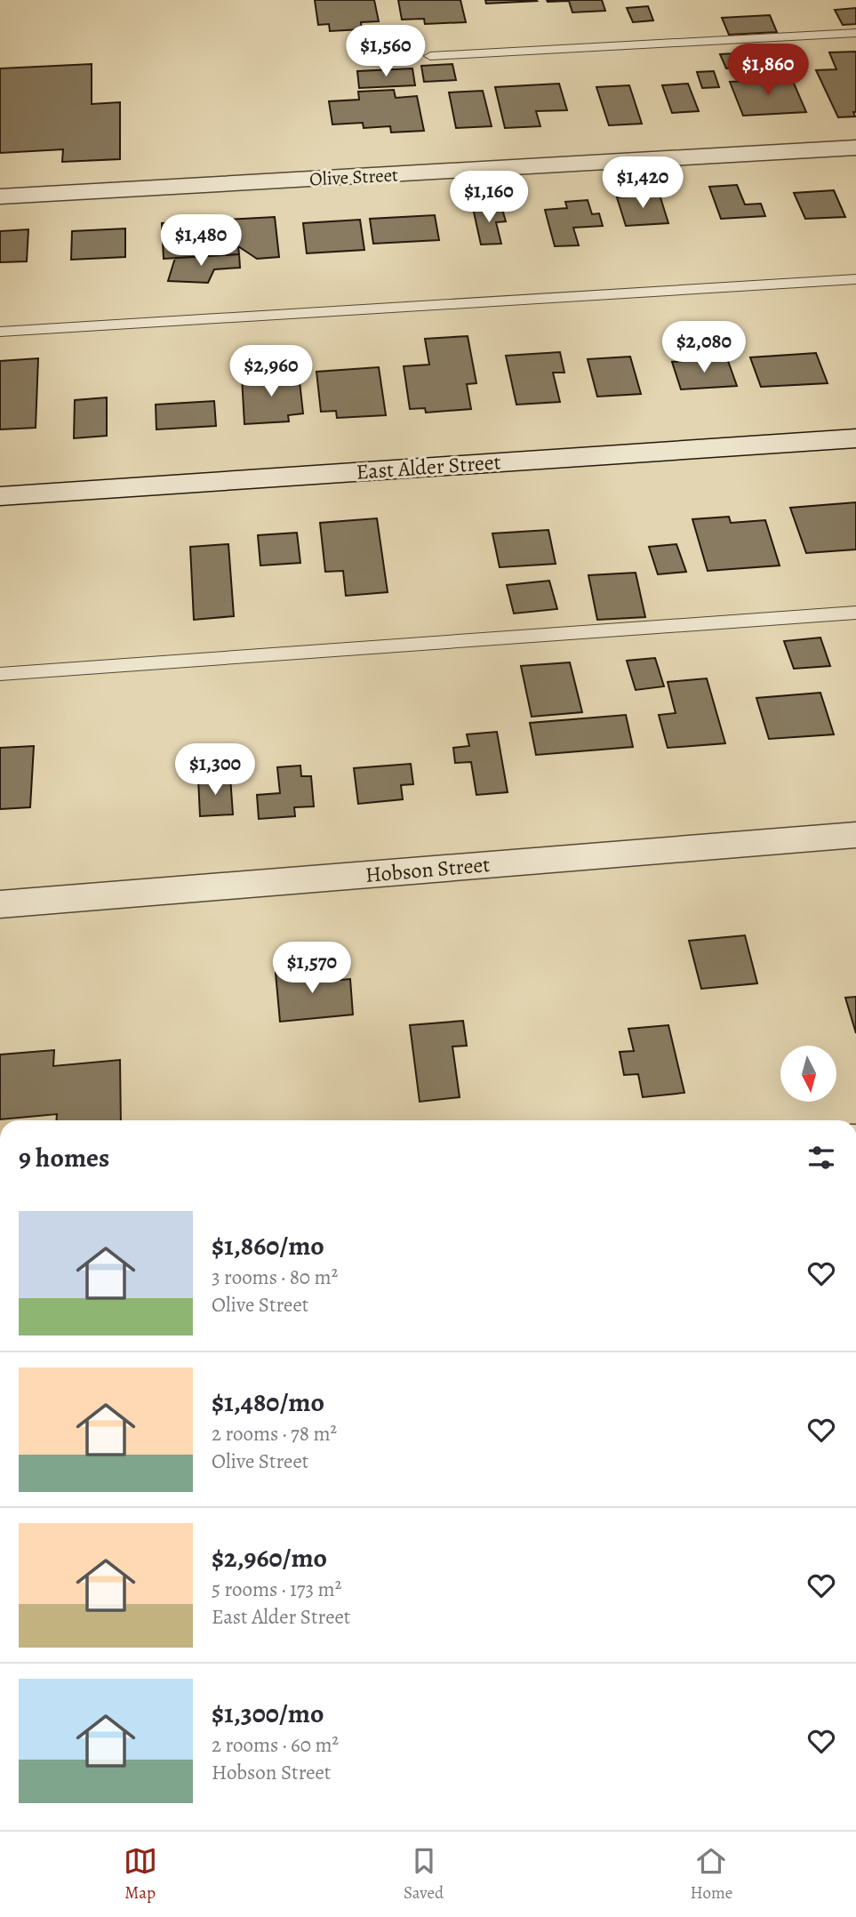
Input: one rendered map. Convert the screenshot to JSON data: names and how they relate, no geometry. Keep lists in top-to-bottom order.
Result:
{
  "streets": {
    "street": ["Olive Street", "East Alder Street", "Hobson Street"]
  },
  "north": "bottom",
  "page": {
    "price": [
      "$1,560",
      "$1,860",
      "$1,420",
      "$1,160",
      "$1,480",
      "$2,080",
      "$2,960",
      "$1,300",
      "$1,570"
    ],
    "heading": "9 homes",
    "list": [
      {
        "name": "$1,860/mo",
        "note": "3 rooms · 80 m² · Olive Street"
      },
      {
        "name": "$1,480/mo",
        "note": "2 rooms · 78 m² · Olive Street"
      },
      {
        "name": "$2,960/mo",
        "note": "5 rooms · 173 m² · East Alder Street"
      },
      {
        "name": "$1,300/mo",
        "note": "2 rooms · 60 m² · Hobson Street"
      }
    ],
    "tabs": ["Map", "Saved", "Home"]
  }
}
